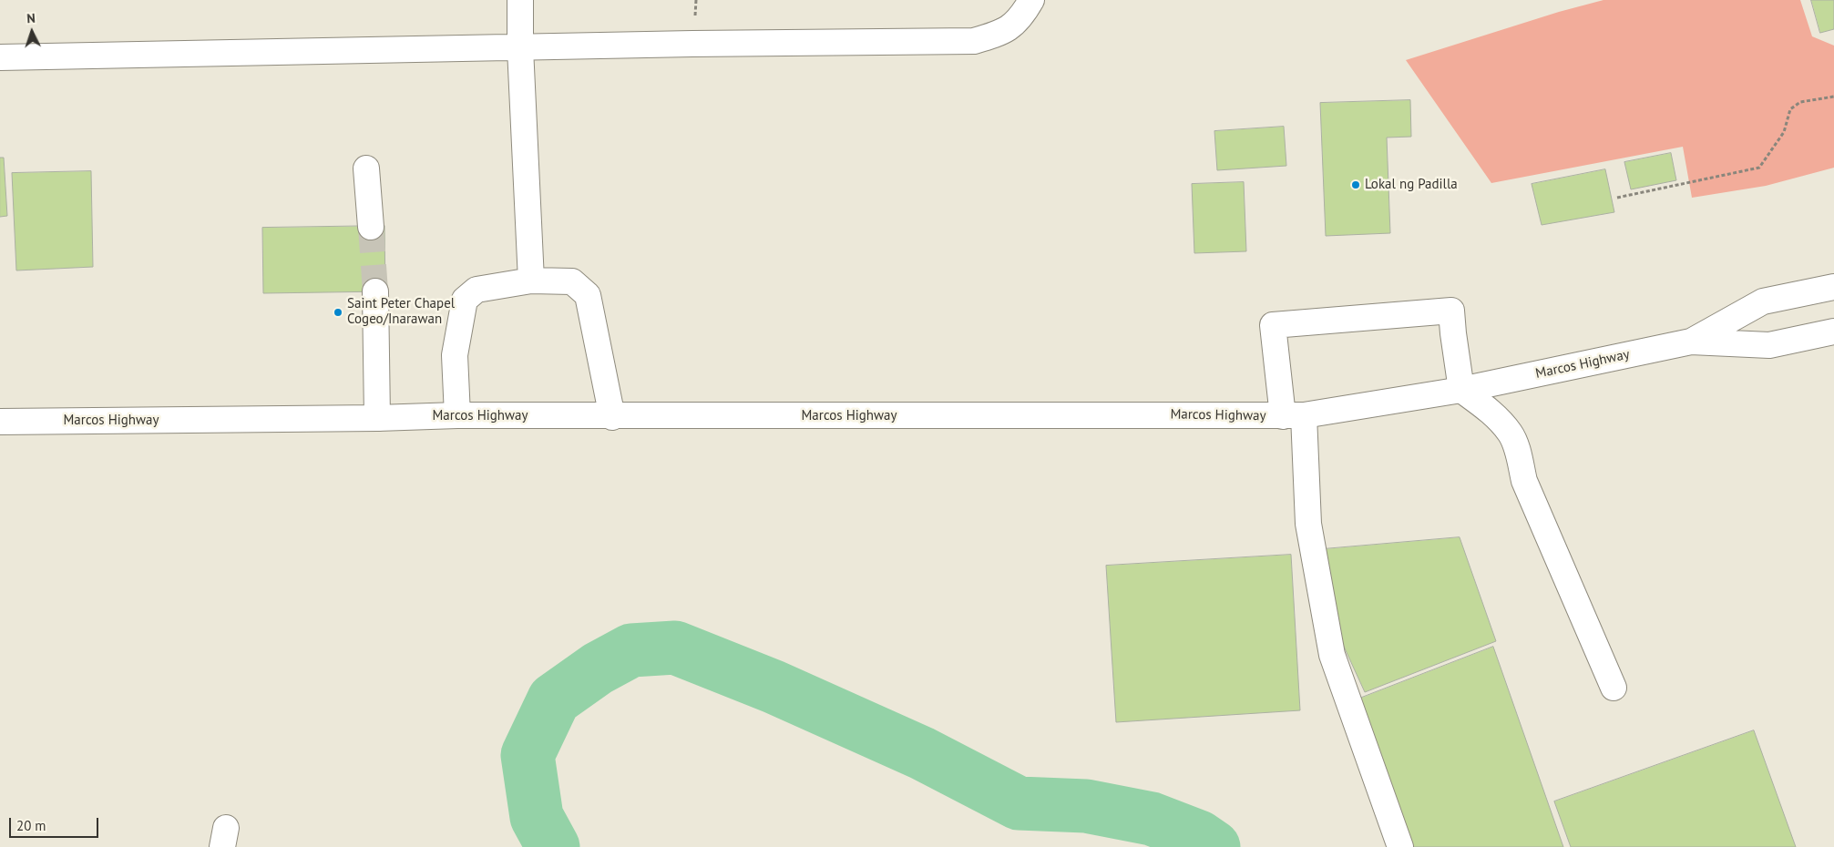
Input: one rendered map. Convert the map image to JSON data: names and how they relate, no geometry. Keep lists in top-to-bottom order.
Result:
{
  "streets": {
    "main road": ["Marcos Highway"]
  },
  "places": ["Lokal ng Padilla", "Saint Peter Chapel Cogeo/Inarawan"],
  "scale_bar": "20 m",
  "north": "top"
}
